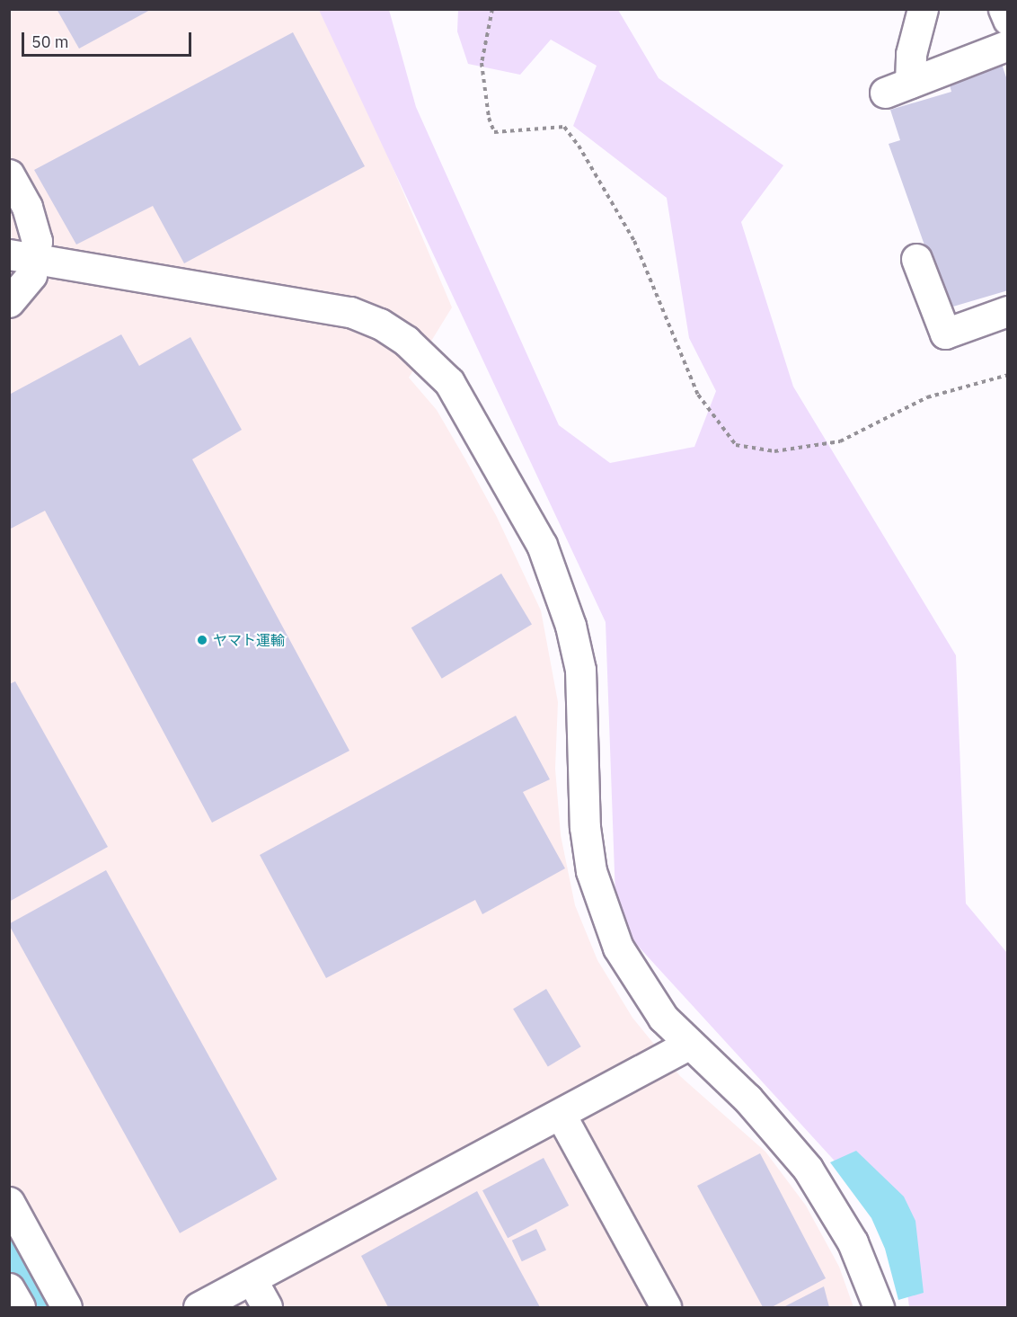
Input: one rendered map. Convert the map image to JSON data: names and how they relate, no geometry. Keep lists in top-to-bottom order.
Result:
{
  "places": ["ヤマト運輸"],
  "scale_bar": "50 m"
}
